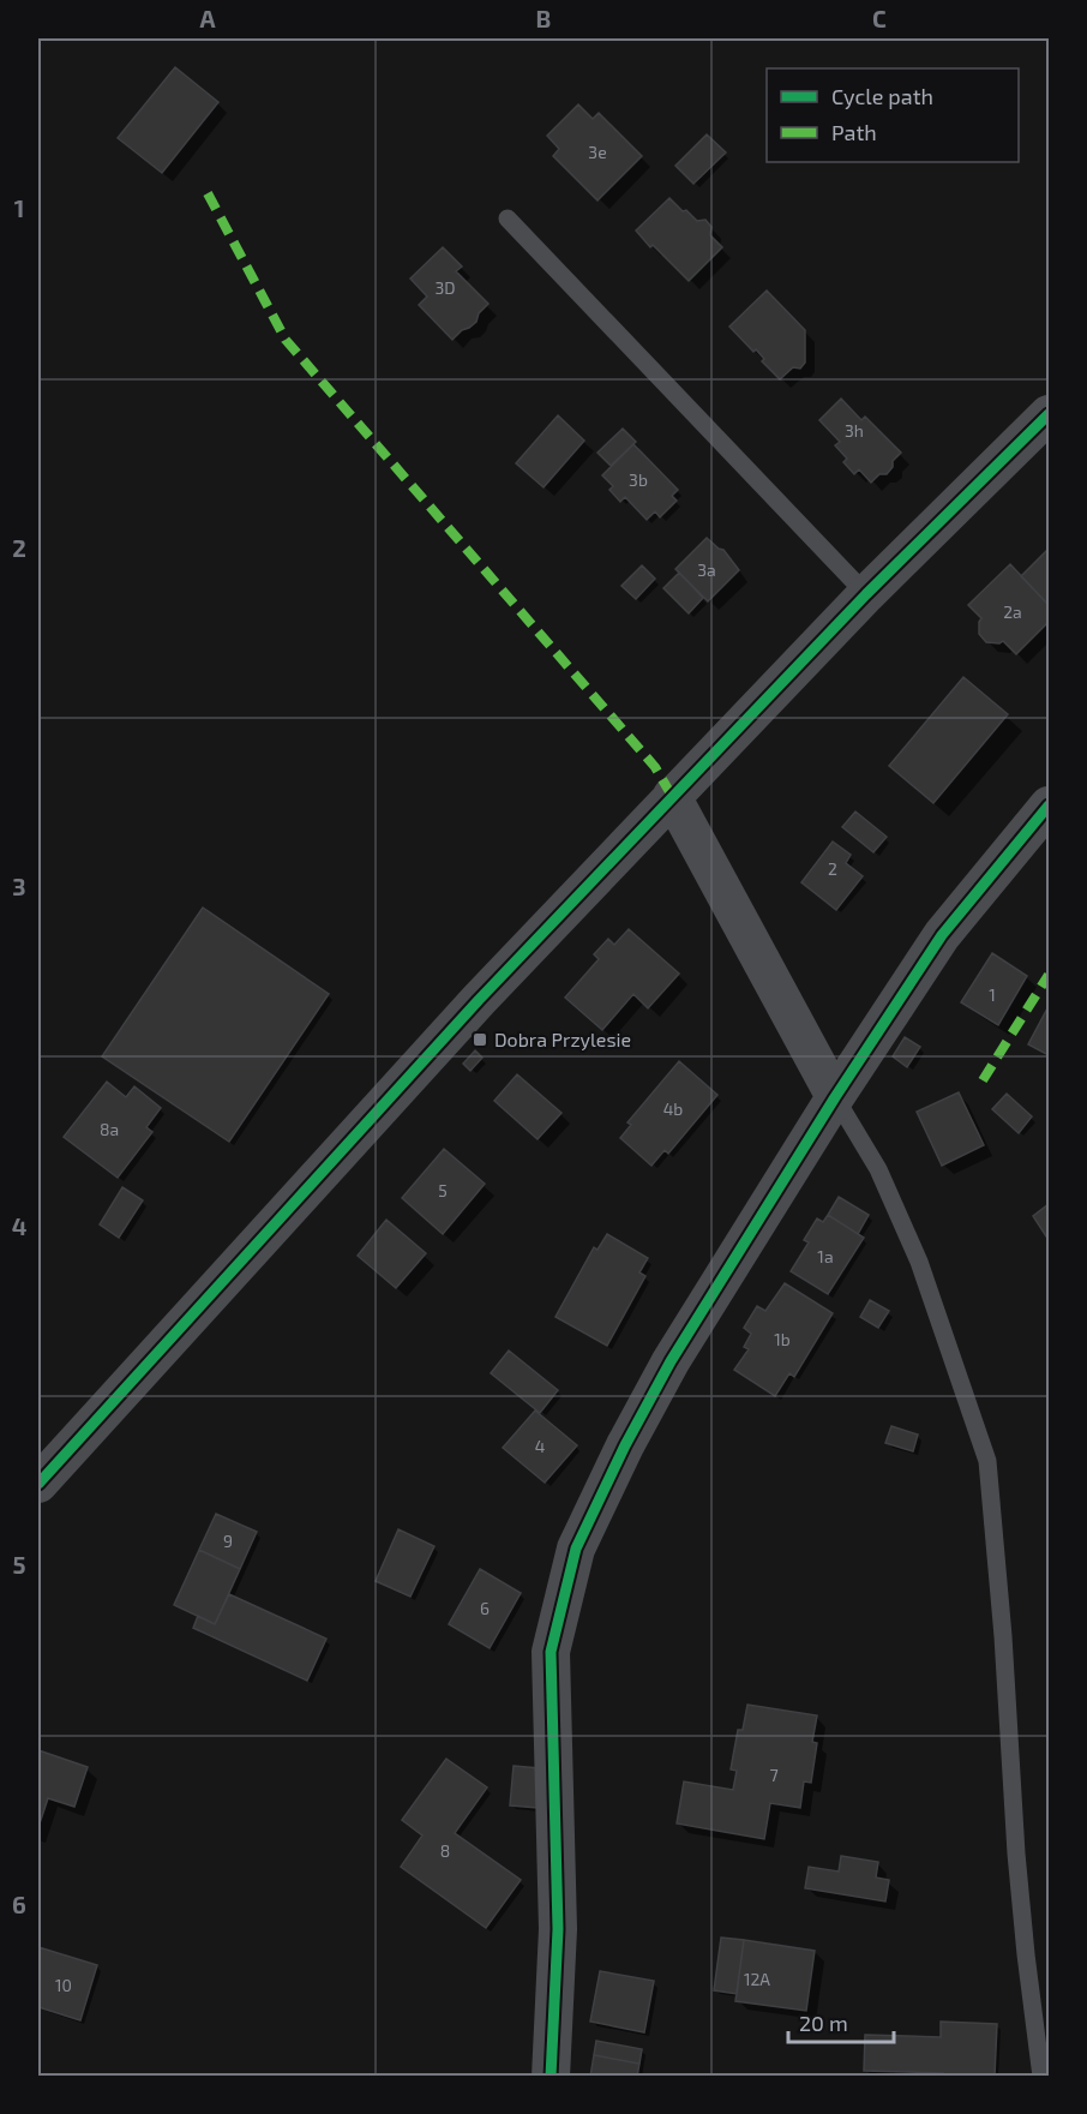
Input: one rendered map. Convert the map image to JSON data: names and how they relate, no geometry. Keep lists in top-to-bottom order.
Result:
{
  "places": {
    "transit": ["Dobra Przylesie"]
  },
  "house_numbers": [
    "3e",
    "3D",
    "3h",
    "3b",
    "3a",
    "2a",
    "2",
    "1",
    "4b",
    "8a",
    "5",
    "1a",
    "1b",
    "4",
    "9",
    "6",
    "7",
    "8",
    "12A",
    "10"
  ],
  "legend": ["Cycle path", "Path"],
  "scale_bar": "20 m",
  "grid": {
    "columns": ["A", "B", "C"],
    "rows": [
      "1",
      "2",
      "3",
      "4",
      "5",
      "6"
    ]
  }
}
